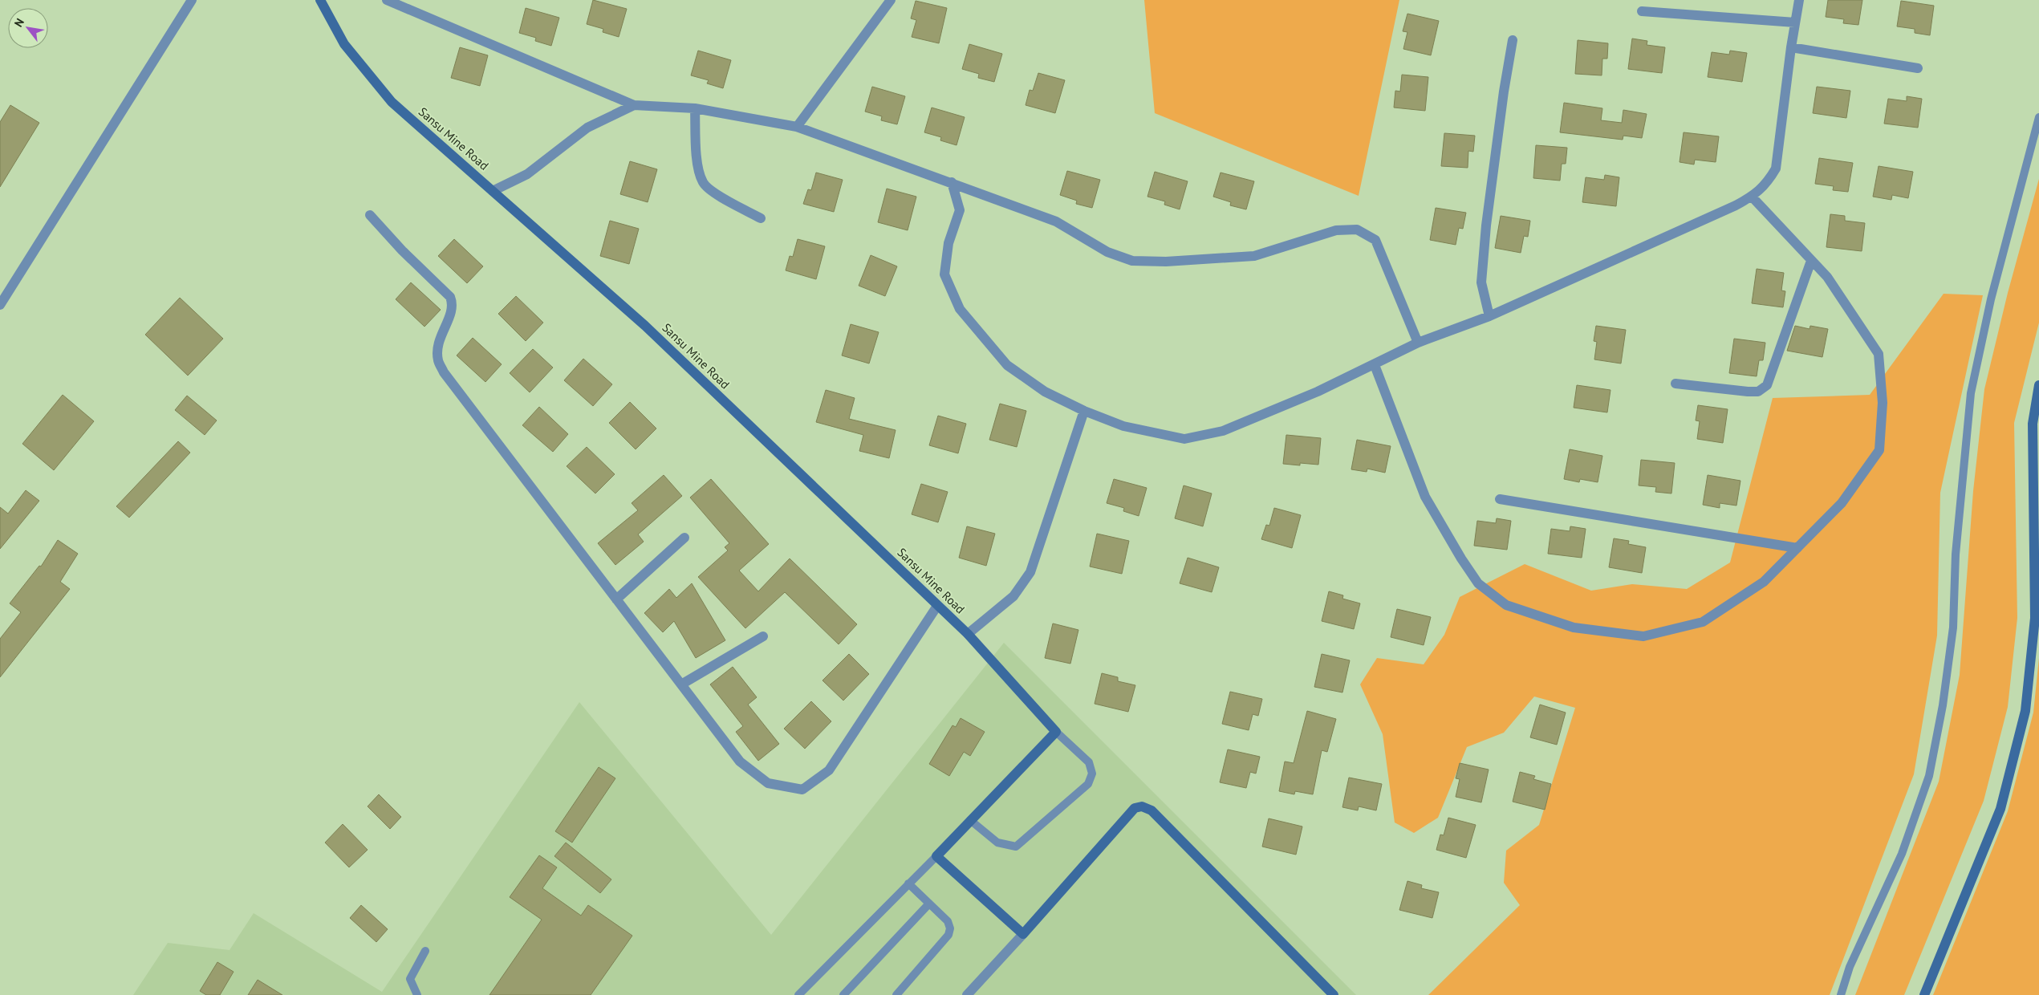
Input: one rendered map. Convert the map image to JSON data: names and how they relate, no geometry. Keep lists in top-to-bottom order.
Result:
{
  "streets": {
    "street": ["Sansu Mine Road"]
  },
  "north": "top left"
}
